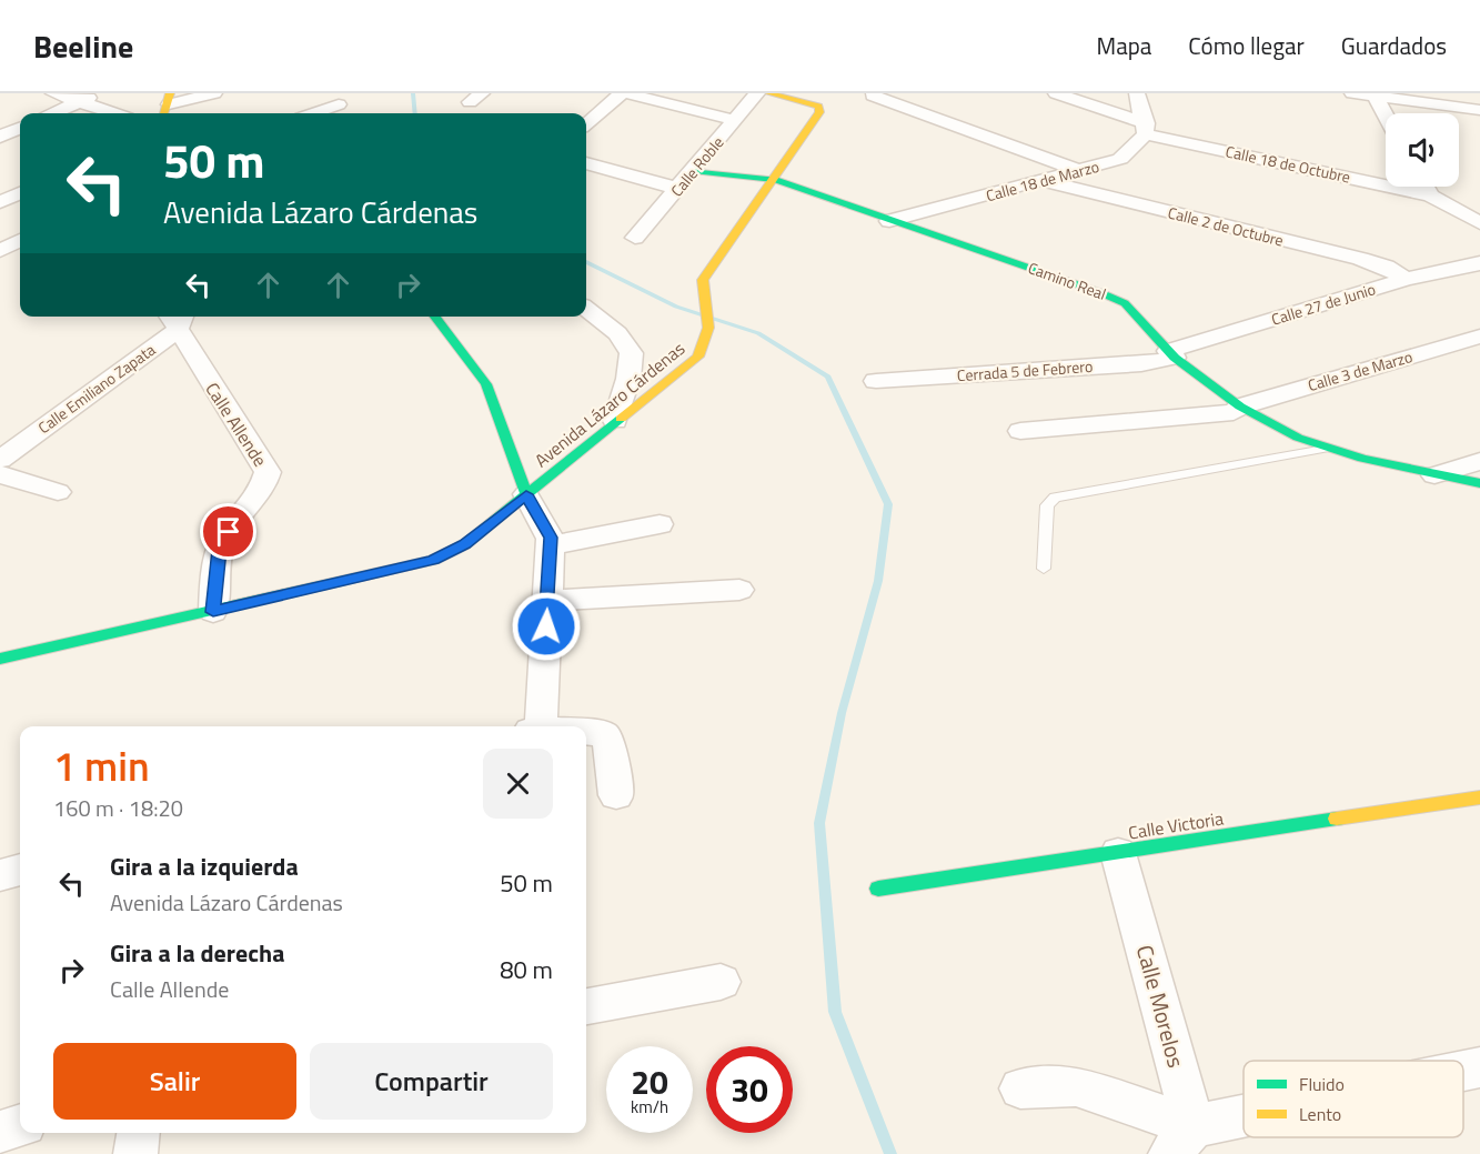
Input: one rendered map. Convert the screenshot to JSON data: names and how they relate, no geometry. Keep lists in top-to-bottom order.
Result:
{
  "streets": {
    "street": [
      "Calle 18 de Octubre",
      "Calle Roble",
      "Calle 18 de Marzo",
      "Calle 2 de Octubre",
      "Camino Real",
      "Calle 27 de Junio",
      "Cerrada 5 de Febrero",
      "Calle 3 de Marzo",
      "Calle Emiliano Zapata",
      "Avenida Lázaro Cárdenas",
      "Calle Allende",
      "Calle Victoria",
      "Calle Morelos"
    ]
  },
  "crossings": [
    ["Calle 18 de Octubre", "Calle 18 de Marzo"],
    ["Calle Roble", "Camino Real"],
    ["Calle 18 de Marzo", "Calle 2 de Octubre"],
    ["Calle 18 de Marzo", "Camino Real"],
    ["Calle 2 de Octubre", "Calle 27 de Junio"],
    ["Camino Real", "Calle 27 de Junio"],
    ["Camino Real", "Cerrada 5 de Febrero"],
    ["Camino Real", "Calle 3 de Marzo"],
    ["Camino Real", "Avenida Lázaro Cárdenas"],
    ["Calle 27 de Junio", "Cerrada 5 de Febrero"],
    ["Calle Emiliano Zapata", "Calle Allende"],
    ["Avenida Lázaro Cárdenas", "Calle Allende"],
    ["Calle Victoria", "Calle Morelos"]
  ],
  "legend": ["Fluido", "Lento"],
  "page": {
    "header": "Beeline",
    "nav": ["Mapa", "Cómo llegar", "Guardados"],
    "turn": ["50 m", "Avenida Lázaro Cárdenas"],
    "heading": ["1 min", "160 m · 18:20"],
    "list": [
      {
        "name": "Gira a la izquierda",
        "note": "Avenida Lázaro Cárdenas",
        "value": "50 m"
      },
      {
        "name": "Gira a la derecha",
        "note": "Calle Allende",
        "value": "80 m"
      }
    ],
    "buttons": ["Salir", "Compartir"],
    "speed": "20 km/h",
    "limit": "30"
  }
}
